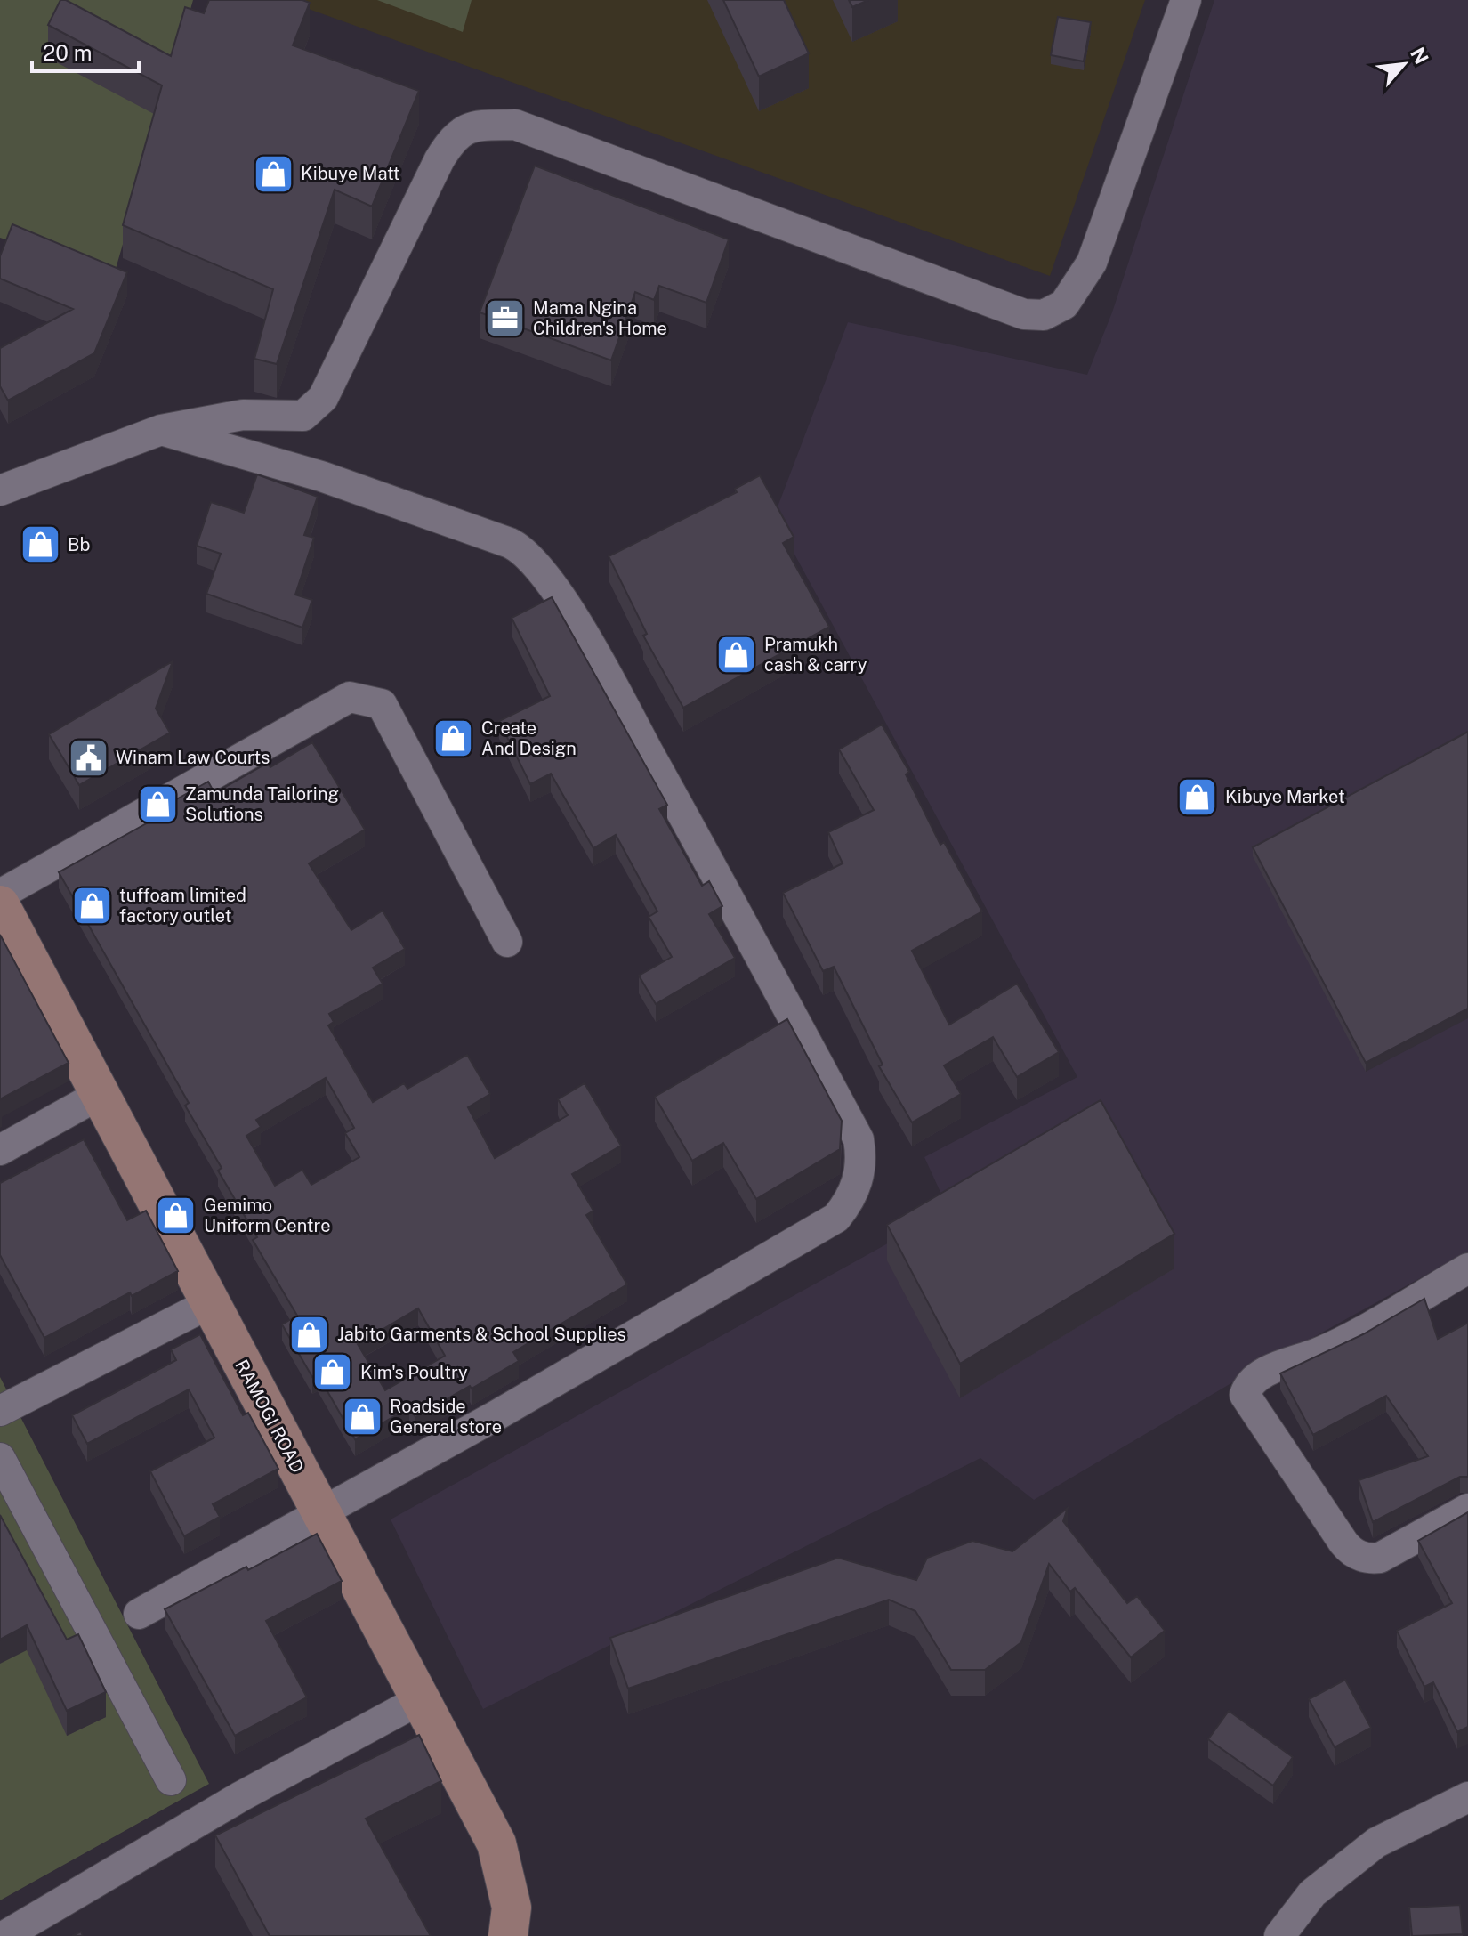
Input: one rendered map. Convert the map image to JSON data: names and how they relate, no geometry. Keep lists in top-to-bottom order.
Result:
{
  "streets": {
    "street": ["RAMOGI ROAD"]
  },
  "places": {
    "shop": [
      "Kibuye Matt",
      "Bb",
      "Pramukh cash & carry",
      "Create And Design",
      "Kibuye Market",
      "Zamunda Tailoring Solutions",
      "tuffoam limited factory outlet",
      "Gemimo Uniform Centre",
      "Jabito Garments & School Supplies",
      "Kim's Poultry",
      "Roadside General store"
    ],
    "office": ["Mama Ngina Children's Home"],
    "public building": ["Winam Law Courts"]
  },
  "scale_bar": "20 m",
  "north": "top right"
}
